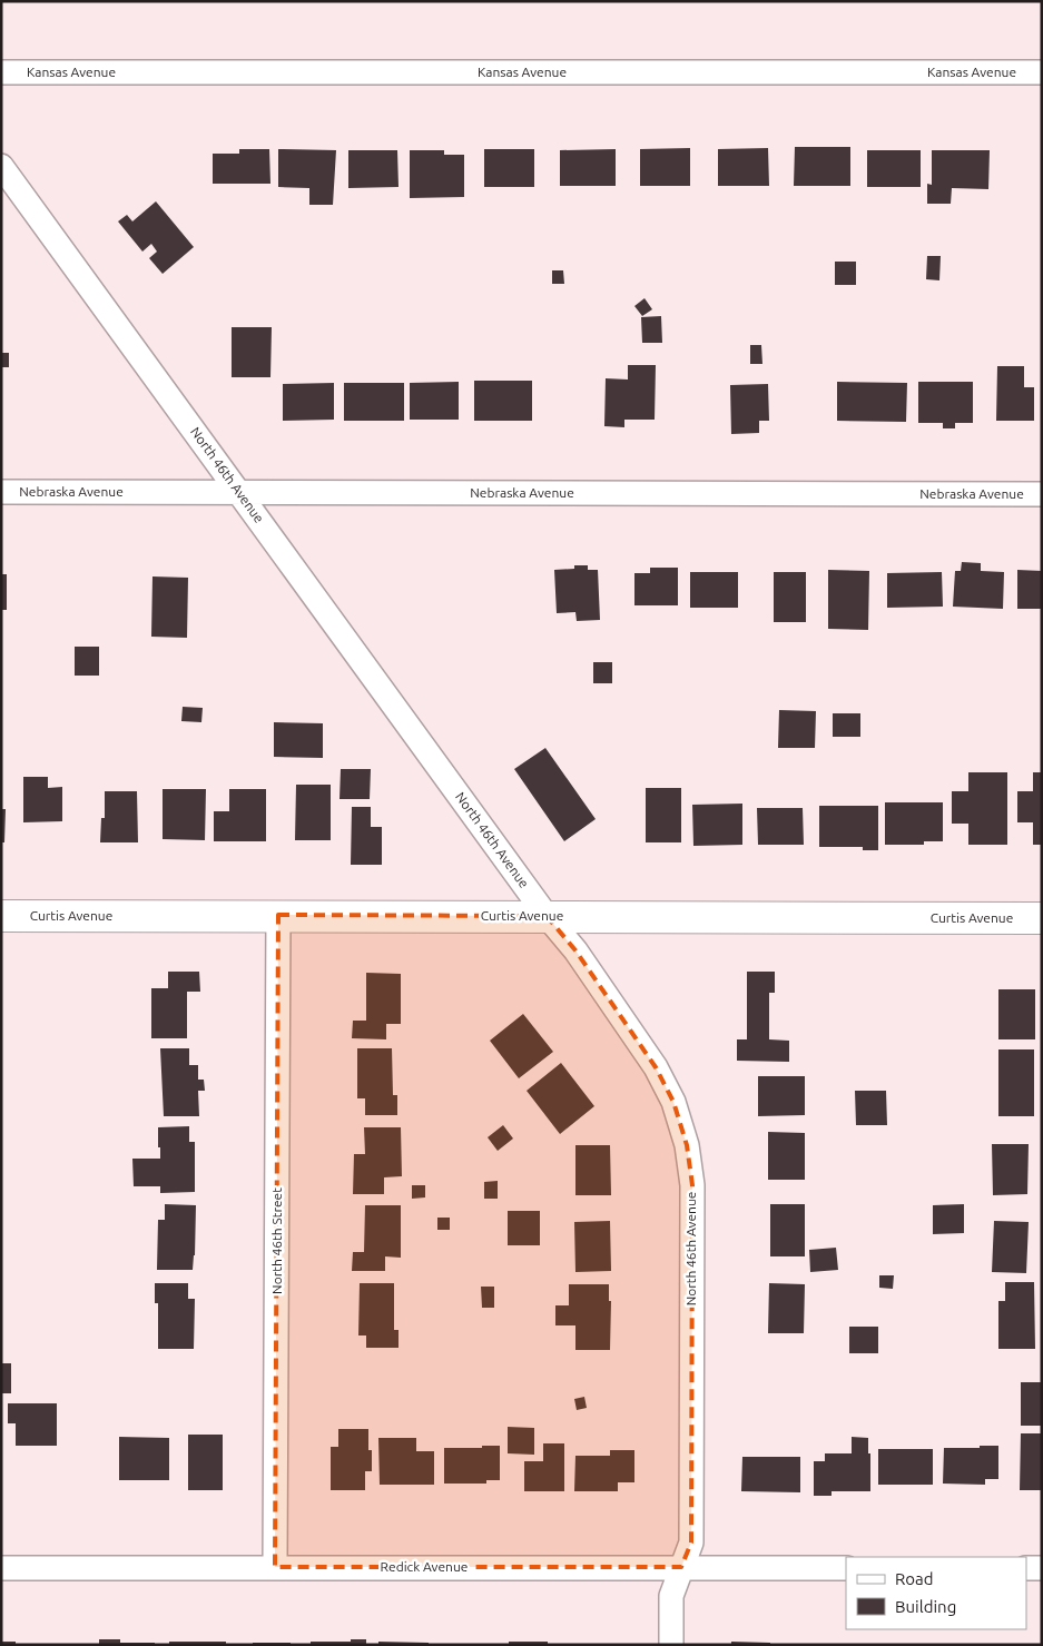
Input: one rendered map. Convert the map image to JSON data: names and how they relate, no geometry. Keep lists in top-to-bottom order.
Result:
{
  "streets": {
    "street": [
      "Kansas Avenue",
      "North 46th Avenue",
      "Nebraska Avenue",
      "Curtis Avenue",
      "North 46th Street",
      "Redick Avenue"
    ]
  },
  "crossings": [
    ["North 46th Avenue", "Nebraska Avenue"],
    ["North 46th Avenue", "Curtis Avenue"],
    ["North 46th Avenue", "Redick Avenue"],
    ["Curtis Avenue", "North 46th Street"],
    ["North 46th Street", "Redick Avenue"]
  ],
  "legend": ["Road", "Building"]
}
